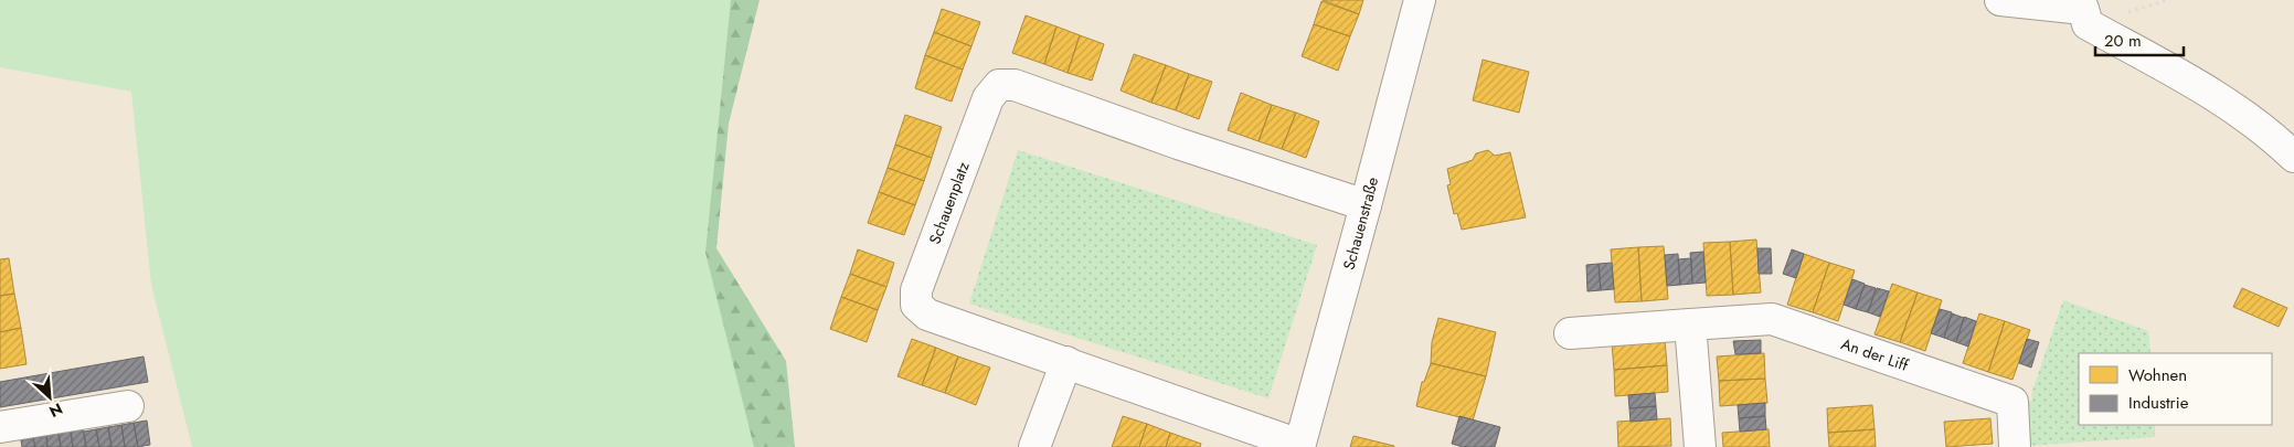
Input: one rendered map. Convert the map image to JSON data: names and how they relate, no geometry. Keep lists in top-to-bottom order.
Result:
{
  "streets": {
    "street": ["Schauenplatz", "Schauenstraße", "An der Liff"]
  },
  "crossings": [
    ["Schauenplatz", "Schauenstraße"]
  ],
  "legend": ["Wohnen", "Industrie"],
  "scale_bar": "20 m",
  "north": "bottom right"
}
